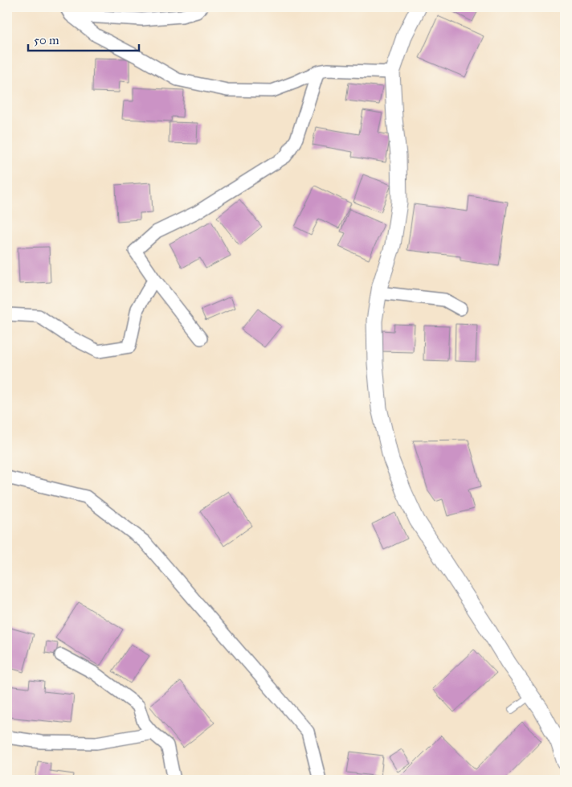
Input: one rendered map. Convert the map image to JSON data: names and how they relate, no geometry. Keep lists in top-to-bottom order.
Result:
{
  "scale_bar": "50 m"
}
